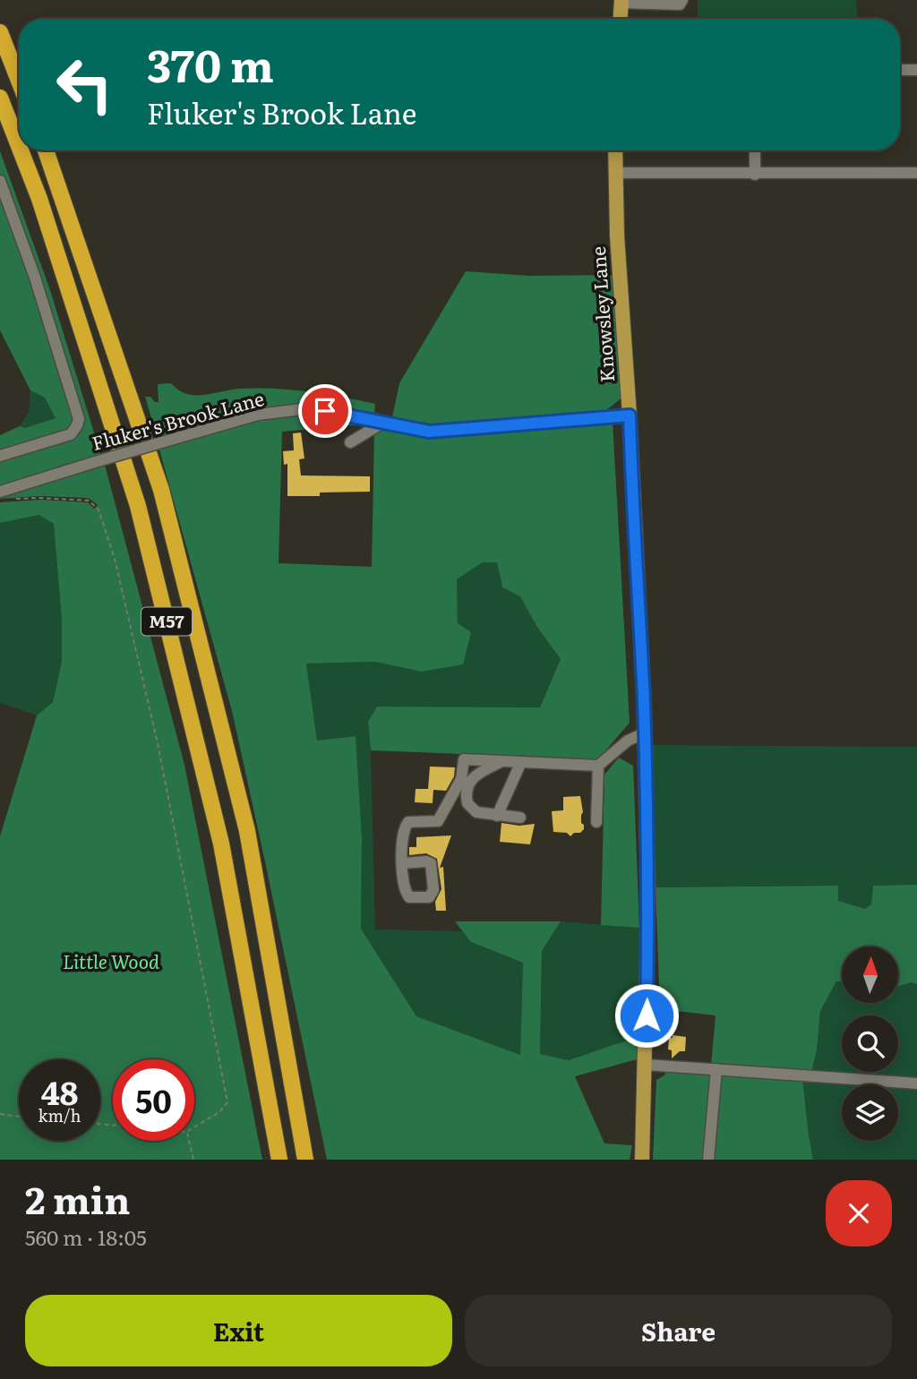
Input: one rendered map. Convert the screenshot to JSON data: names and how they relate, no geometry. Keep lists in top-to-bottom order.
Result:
{
  "streets": {
    "highway": ["M57"],
    "main road": ["Knowsley Lane"],
    "street": ["Fluker's Brook Lane"]
  },
  "crossings": [
    ["Knowsley Lane", "Fluker's Brook Lane"]
  ],
  "parks": ["Little Wood"],
  "north": "top",
  "page": {
    "turn": ["370 m", "Fluker's Brook Lane"],
    "speed": "48 km/h",
    "limit": "50",
    "heading": ["2 min", "560 m · 18:05"],
    "buttons": ["Exit", "Share"]
  }
}
